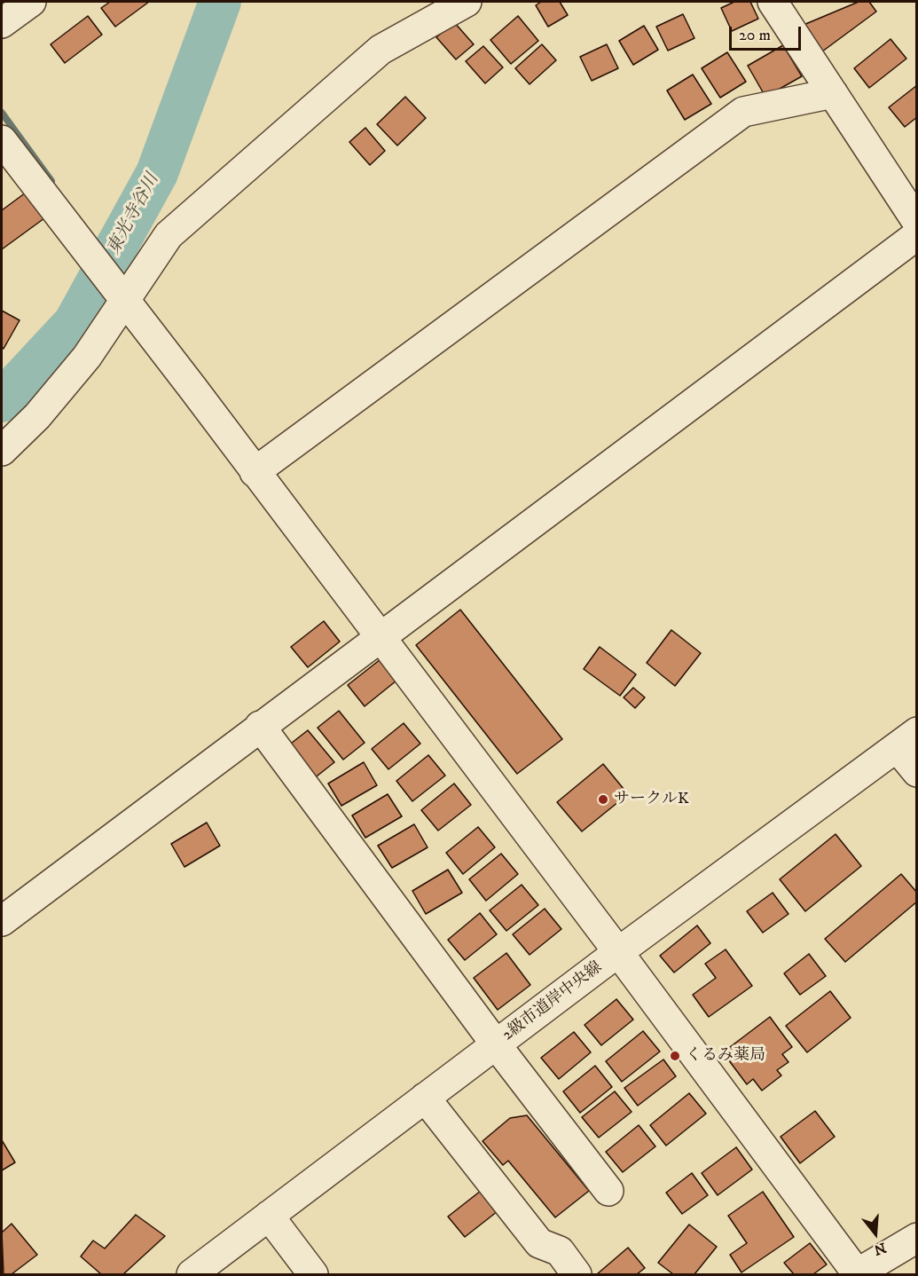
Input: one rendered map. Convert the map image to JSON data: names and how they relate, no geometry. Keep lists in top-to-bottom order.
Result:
{
  "streets": {
    "street": ["2級市道岸中央線"]
  },
  "water": ["東光寺谷川"],
  "places": ["サークルK", "くるみ薬局"],
  "scale_bar": "20 m",
  "north": "bottom"
}
